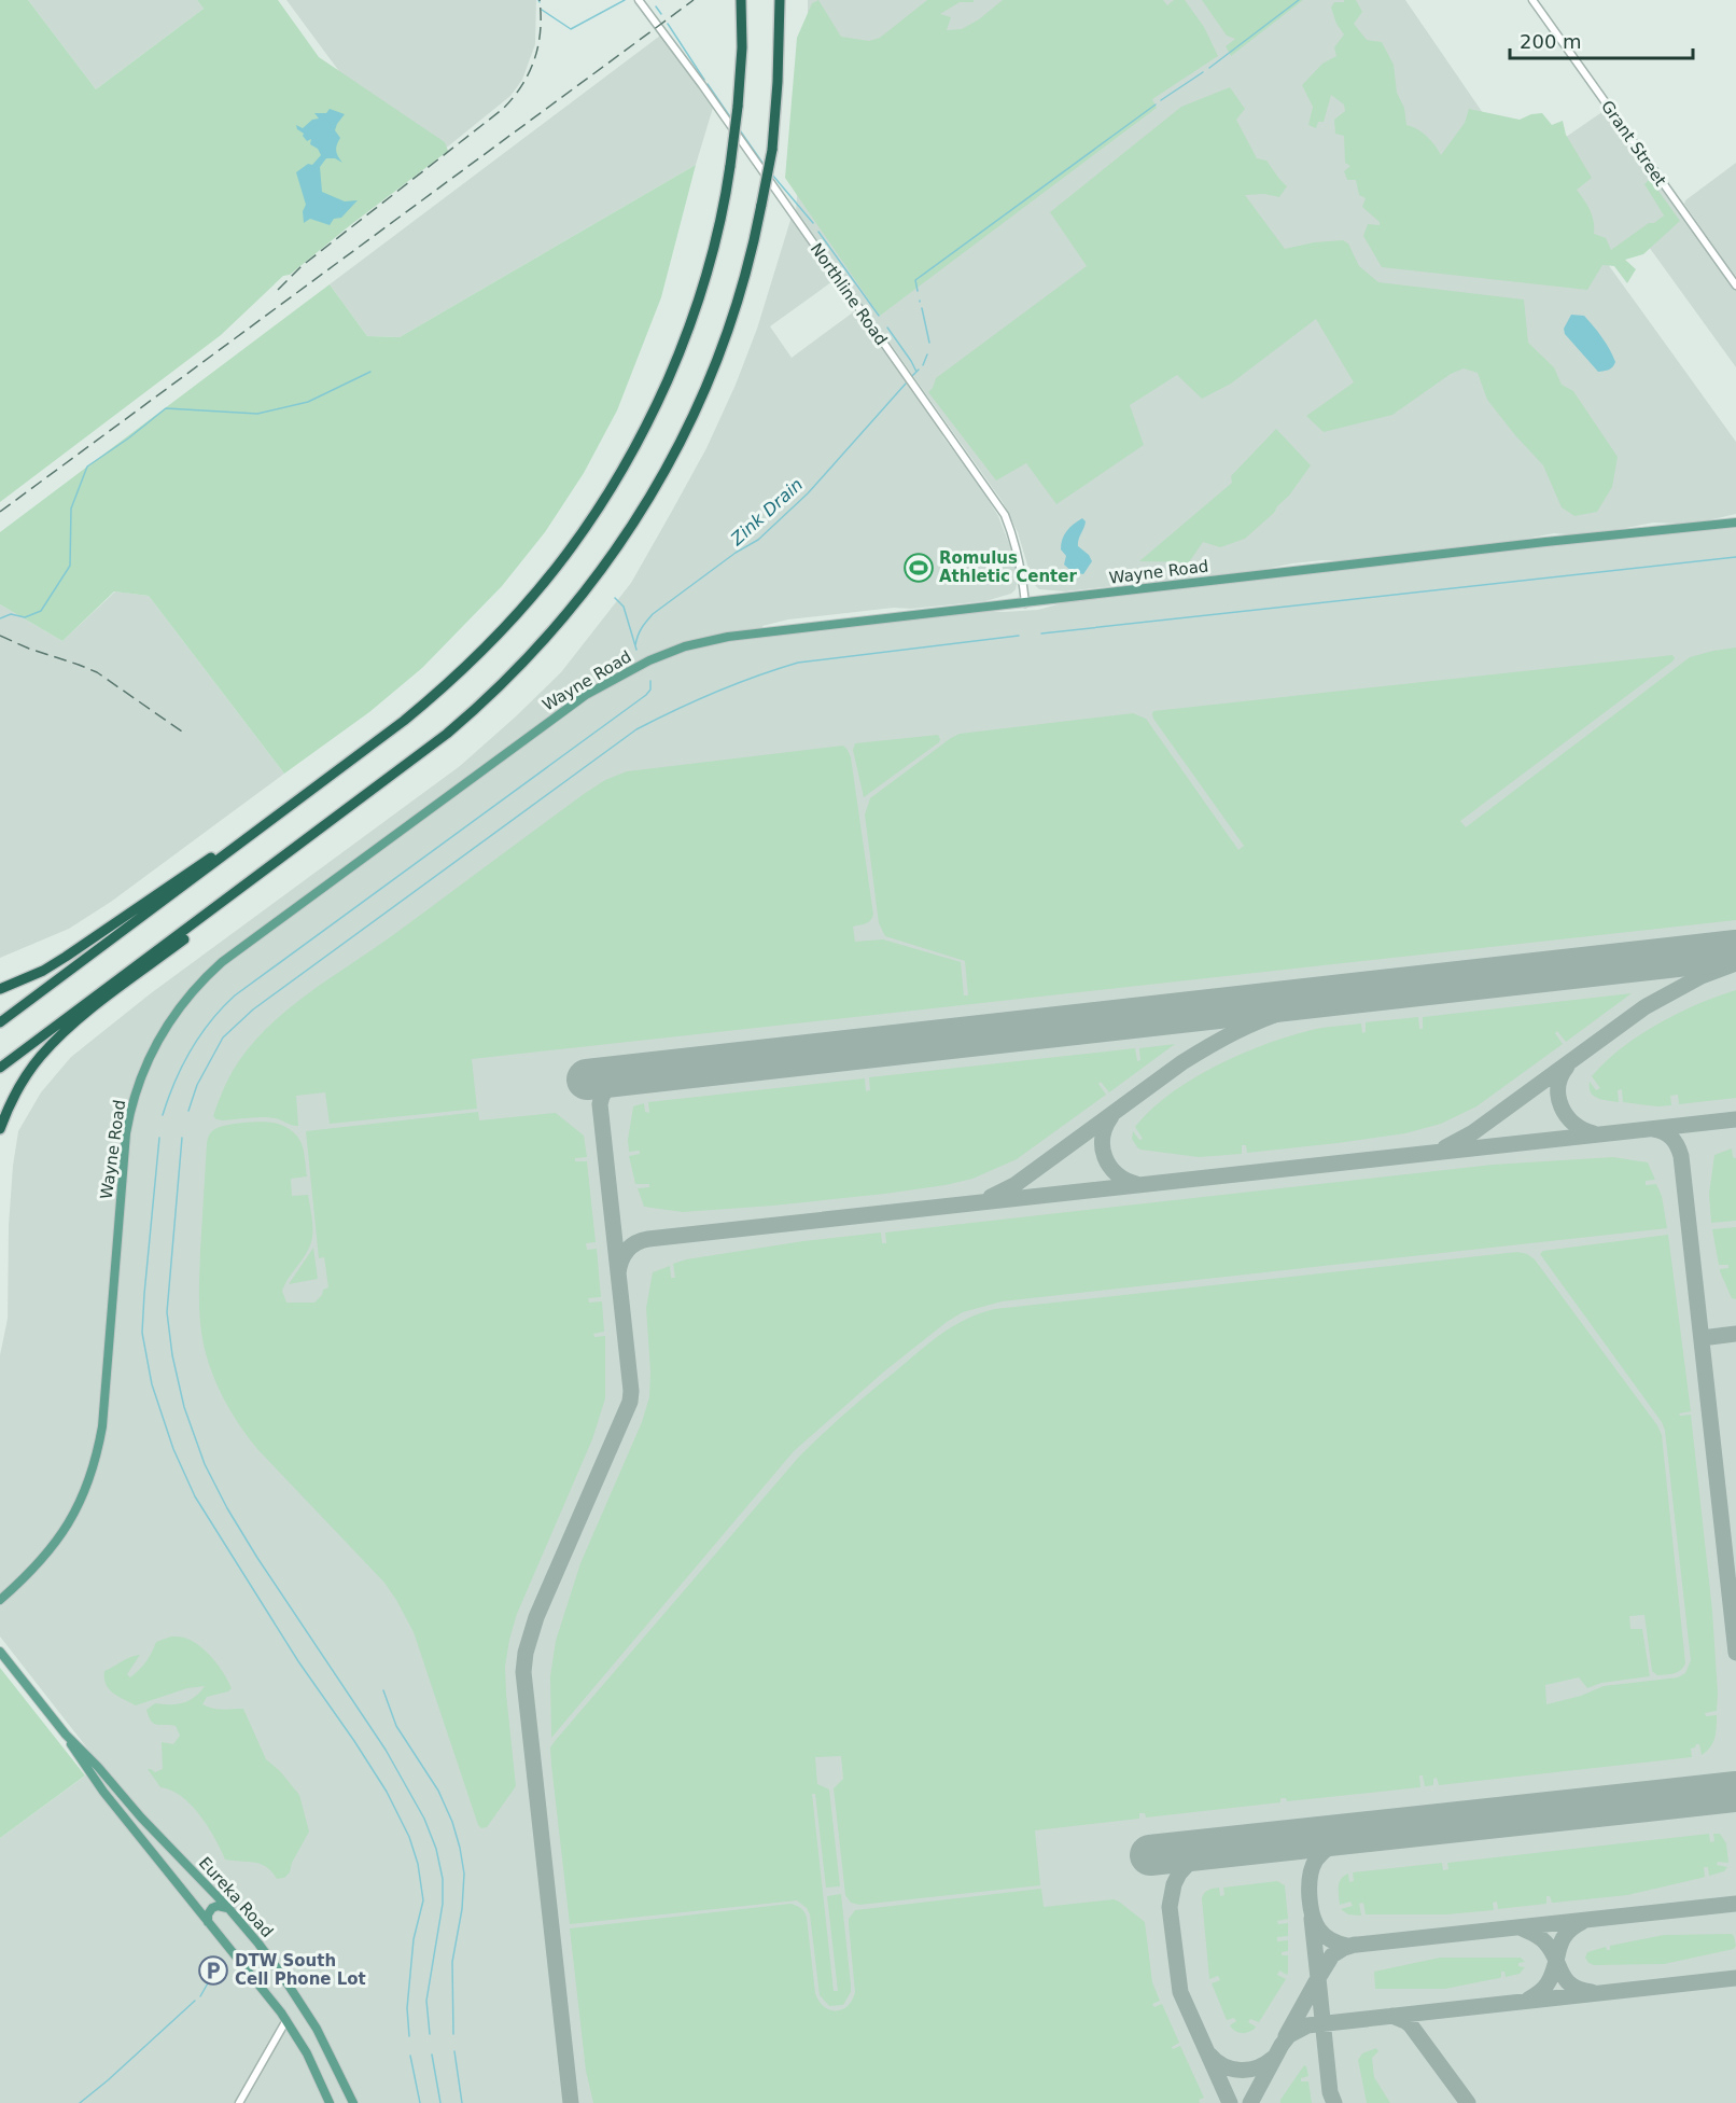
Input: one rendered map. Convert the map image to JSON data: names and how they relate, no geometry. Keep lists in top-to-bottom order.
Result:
{
  "streets": {
    "main road": ["Wayne Road", "Eureka Road"],
    "street": ["Grant Street", "Northline Road"]
  },
  "crossings": [
    ["Northline Road", "Wayne Road"]
  ],
  "water": ["Zink Drain"],
  "places": {
    "sports": ["Romulus Athletic Center"],
    "parking": ["DTW South Cell Phone Lot"]
  },
  "scale_bar": "200 m"
}
